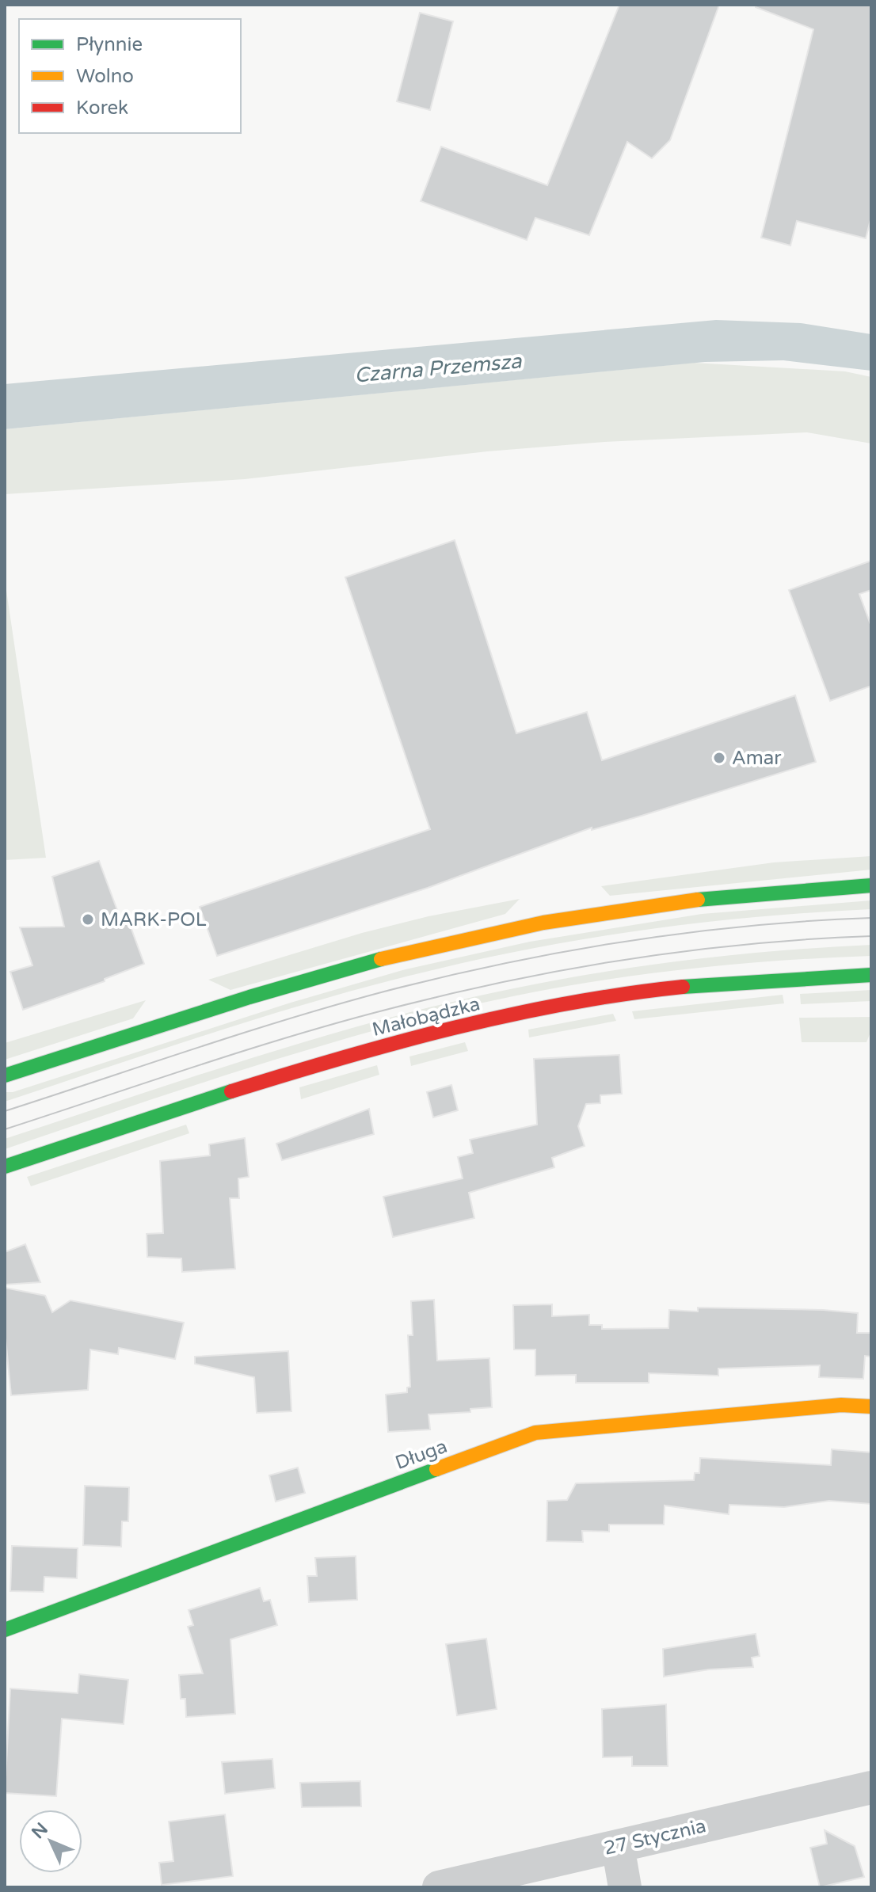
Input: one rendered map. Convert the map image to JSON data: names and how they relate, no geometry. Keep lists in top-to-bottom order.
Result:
{
  "streets": {
    "street": ["Małobądzka", "Długa", "27 Stycznia"]
  },
  "water": ["Czarna Przemsza"],
  "places": ["Amar", "MARK-POL"],
  "legend": ["Płynnie", "Wolno", "Korek"],
  "north": "top left"
}
